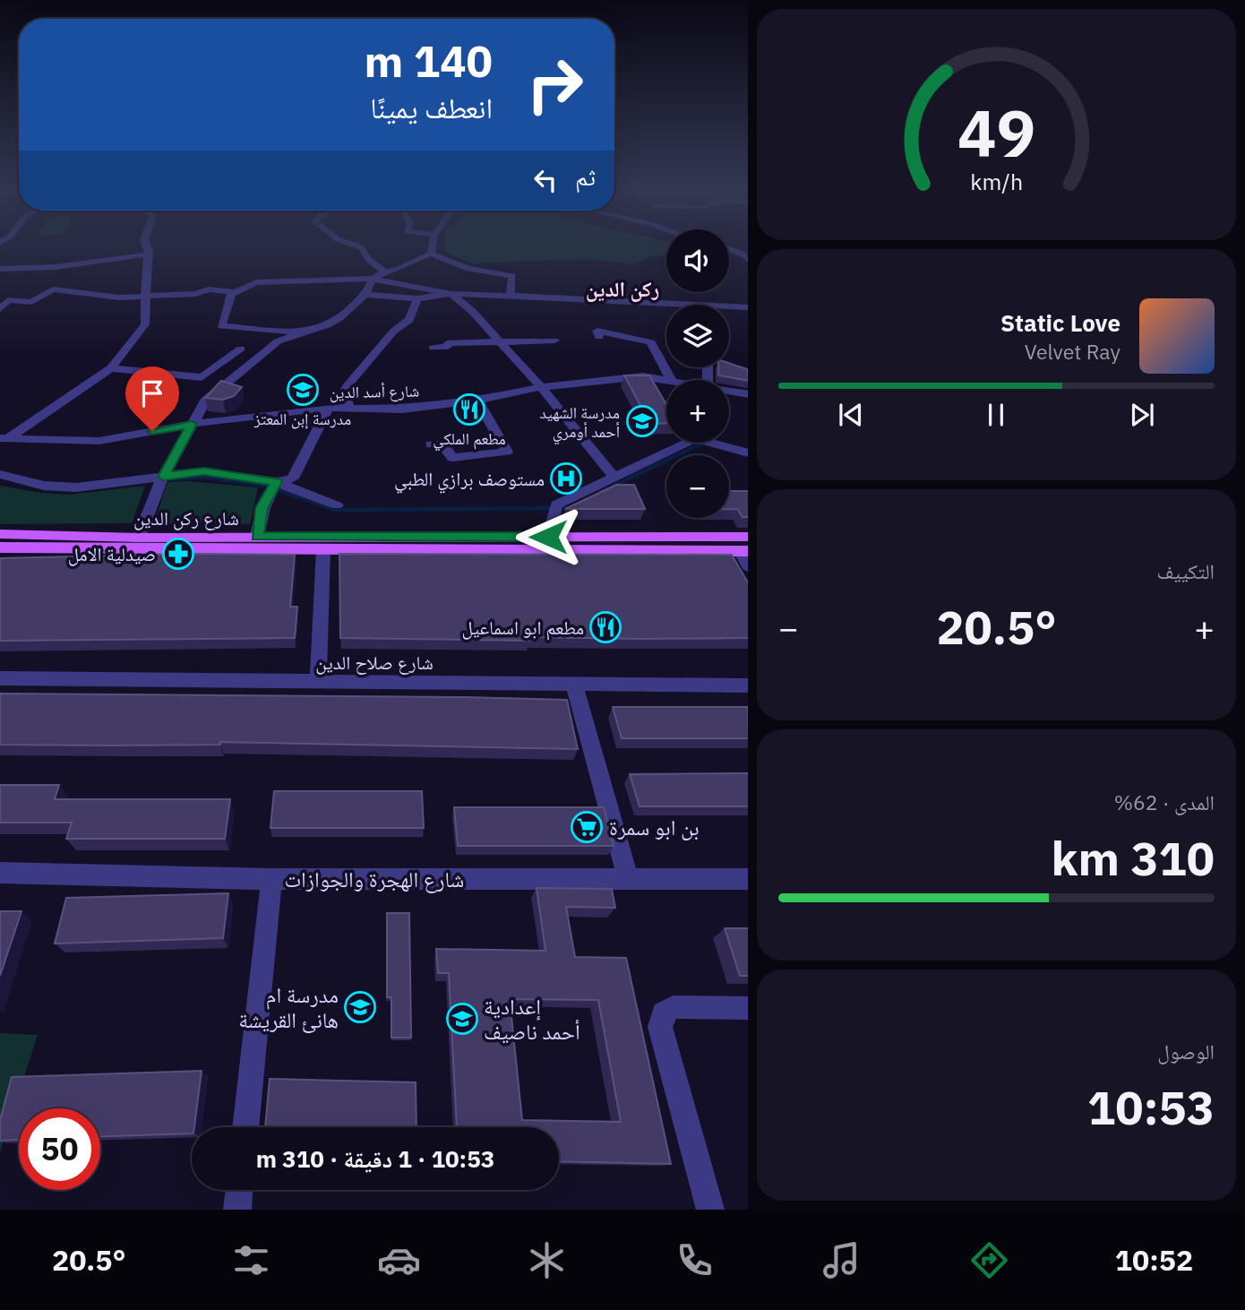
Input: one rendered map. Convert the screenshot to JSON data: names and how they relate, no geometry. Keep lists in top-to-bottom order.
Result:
{
  "streets": {
    "main road": ["شارع ركن الدين"],
    "street": ["شارع أسد الدين", "شارع صلاح الدين", "شارع الهجرة والجوازات"]
  },
  "districts": ["ركن الدين"],
  "places": {
    "school or university": [
      "مدرسة إبن المعتز",
      "مدرسة الشهيد أحمد أومري",
      "مدرسة ام هانئ القريشة",
      "إعدادية أحمد ناصيف"
    ],
    "restaurant": ["مطعم الملكي", "مطعم ابو اسماعيل"],
    "hospital": ["مستوصف برازي الطبي"],
    "pharmacy": ["صيدلية الامل"],
    "supermarket": ["بن ابو سمرة"]
  },
  "page": {
    "turn": ["140 m", "انعطف يمينًا"],
    "then": "ثم",
    "map_buttons": ["+", "−"],
    "song": ["Static Love", "Velvet Ray"],
    "tile": [
      "التكييف",
      ["المدى · 62%", "310 km"],
      ["الوصول", "10:53"]
    ],
    "heat": ["−", "20.5°", "+"],
    "limit": "50",
    "trip": "10:53 · 1 دقيقة · 310 m",
    "tabs": ["10:52", "20.5°"],
    "gauge": ["49", "km/h"]
  }
}
